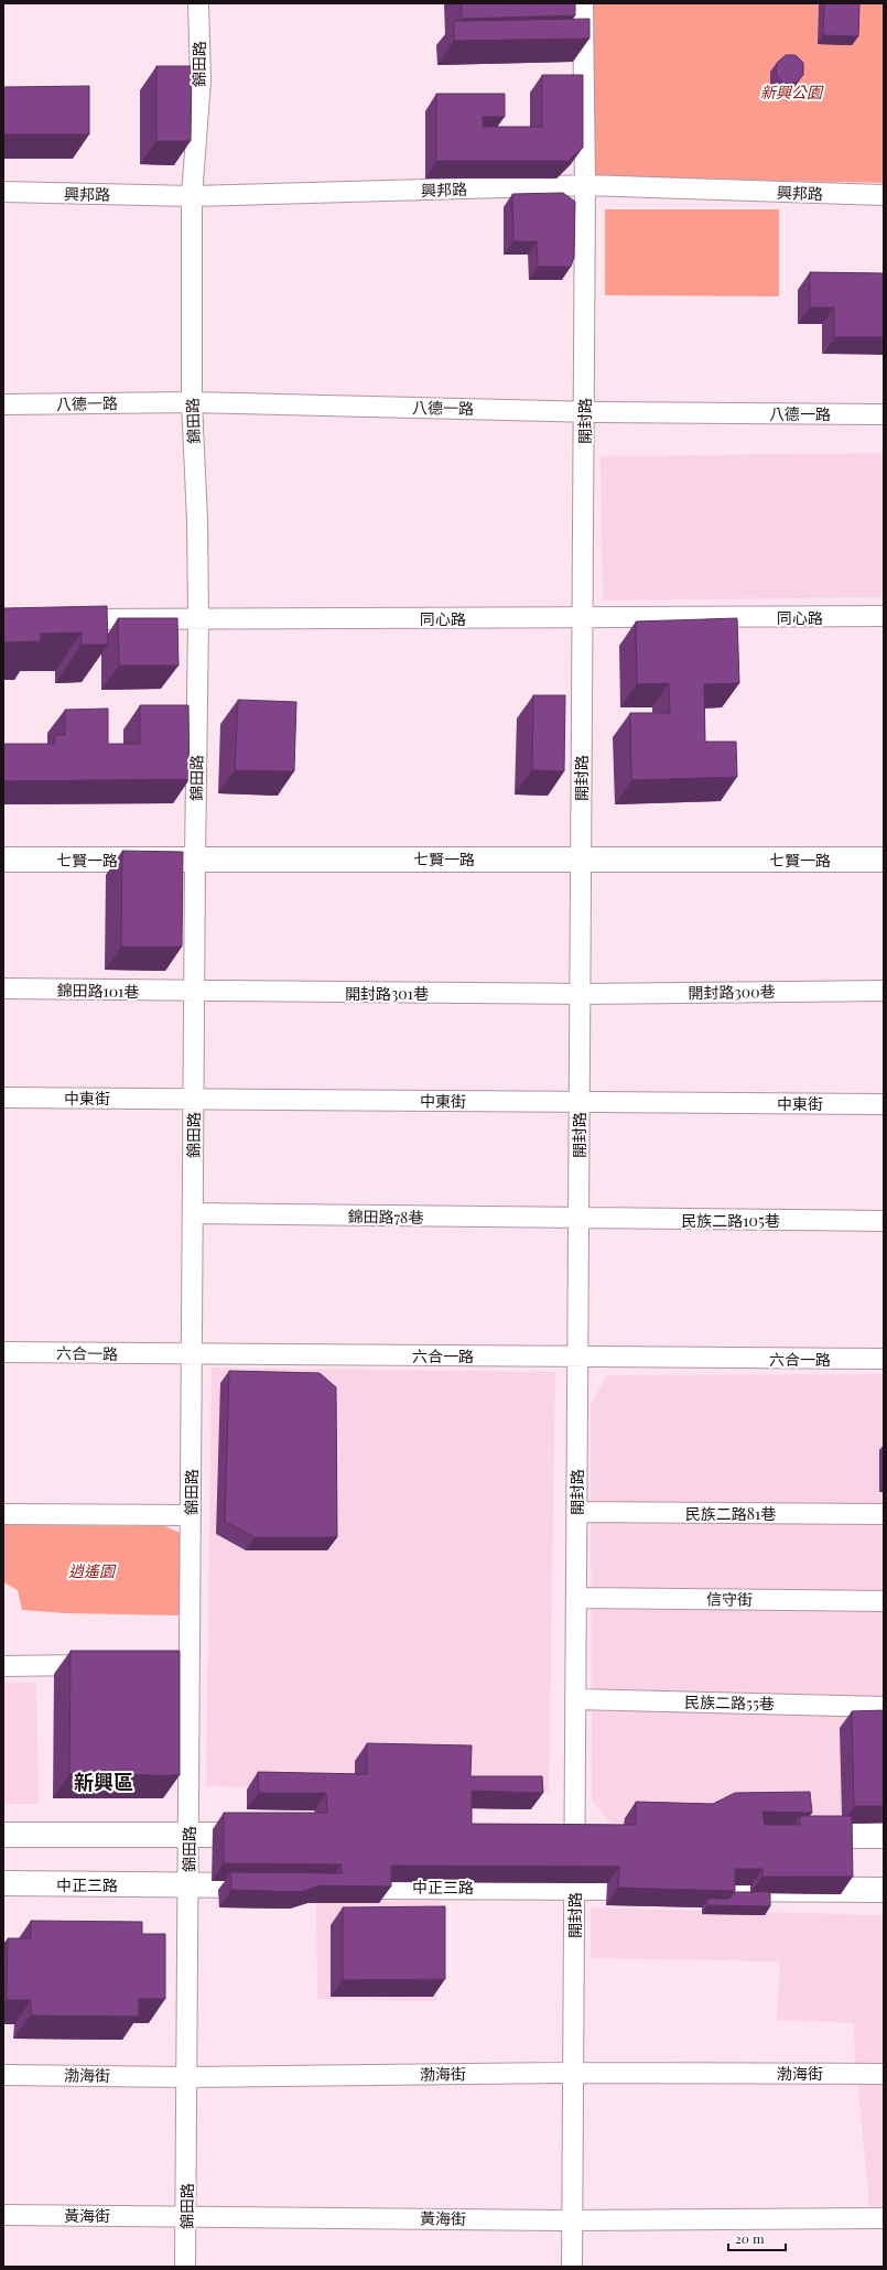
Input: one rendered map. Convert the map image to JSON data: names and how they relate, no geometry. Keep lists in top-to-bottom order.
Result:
{
  "streets": {
    "street": [
      "錦田路",
      "興邦路",
      "八德一路",
      "開封路",
      "同心路",
      "七賢一路",
      "錦田路101巷",
      "開封路300巷",
      "開封路301巷",
      "中東街",
      "錦田路78巷",
      "民族二路105巷",
      "六合一路",
      "民族二路81巷",
      "信守街",
      "民族二路55巷",
      "中正三路",
      "渤海街",
      "黃海街"
    ]
  },
  "crossings": [
    ["錦田路", "興邦路"],
    ["錦田路", "八德一路"],
    ["錦田路", "同心路"],
    ["錦田路", "七賢一路"],
    ["錦田路", "錦田路101巷"],
    ["錦田路", "開封路301巷"],
    ["錦田路", "中東街"],
    ["錦田路", "錦田路78巷"],
    ["錦田路", "六合一路"],
    ["錦田路", "中正三路"],
    ["錦田路", "渤海街"],
    ["錦田路", "黃海街"],
    ["興邦路", "開封路"],
    ["八德一路", "開封路"],
    ["開封路", "同心路"],
    ["開封路", "七賢一路"],
    ["開封路", "開封路300巷"],
    ["開封路", "開封路301巷"],
    ["開封路", "中東街"],
    ["開封路", "錦田路78巷"],
    ["開封路", "民族二路105巷"],
    ["開封路", "六合一路"],
    ["開封路", "民族二路81巷"],
    ["開封路", "信守街"],
    ["開封路", "民族二路55巷"],
    ["開封路", "中正三路"],
    ["開封路", "渤海街"],
    ["開封路", "黃海街"],
    ["錦田路101巷", "開封路301巷"],
    ["開封路300巷", "開封路301巷"],
    ["錦田路78巷", "民族二路105巷"]
  ],
  "districts": ["新興區"],
  "parks": ["新興公園", "逍遙園"],
  "scale_bar": "20 m"
}
